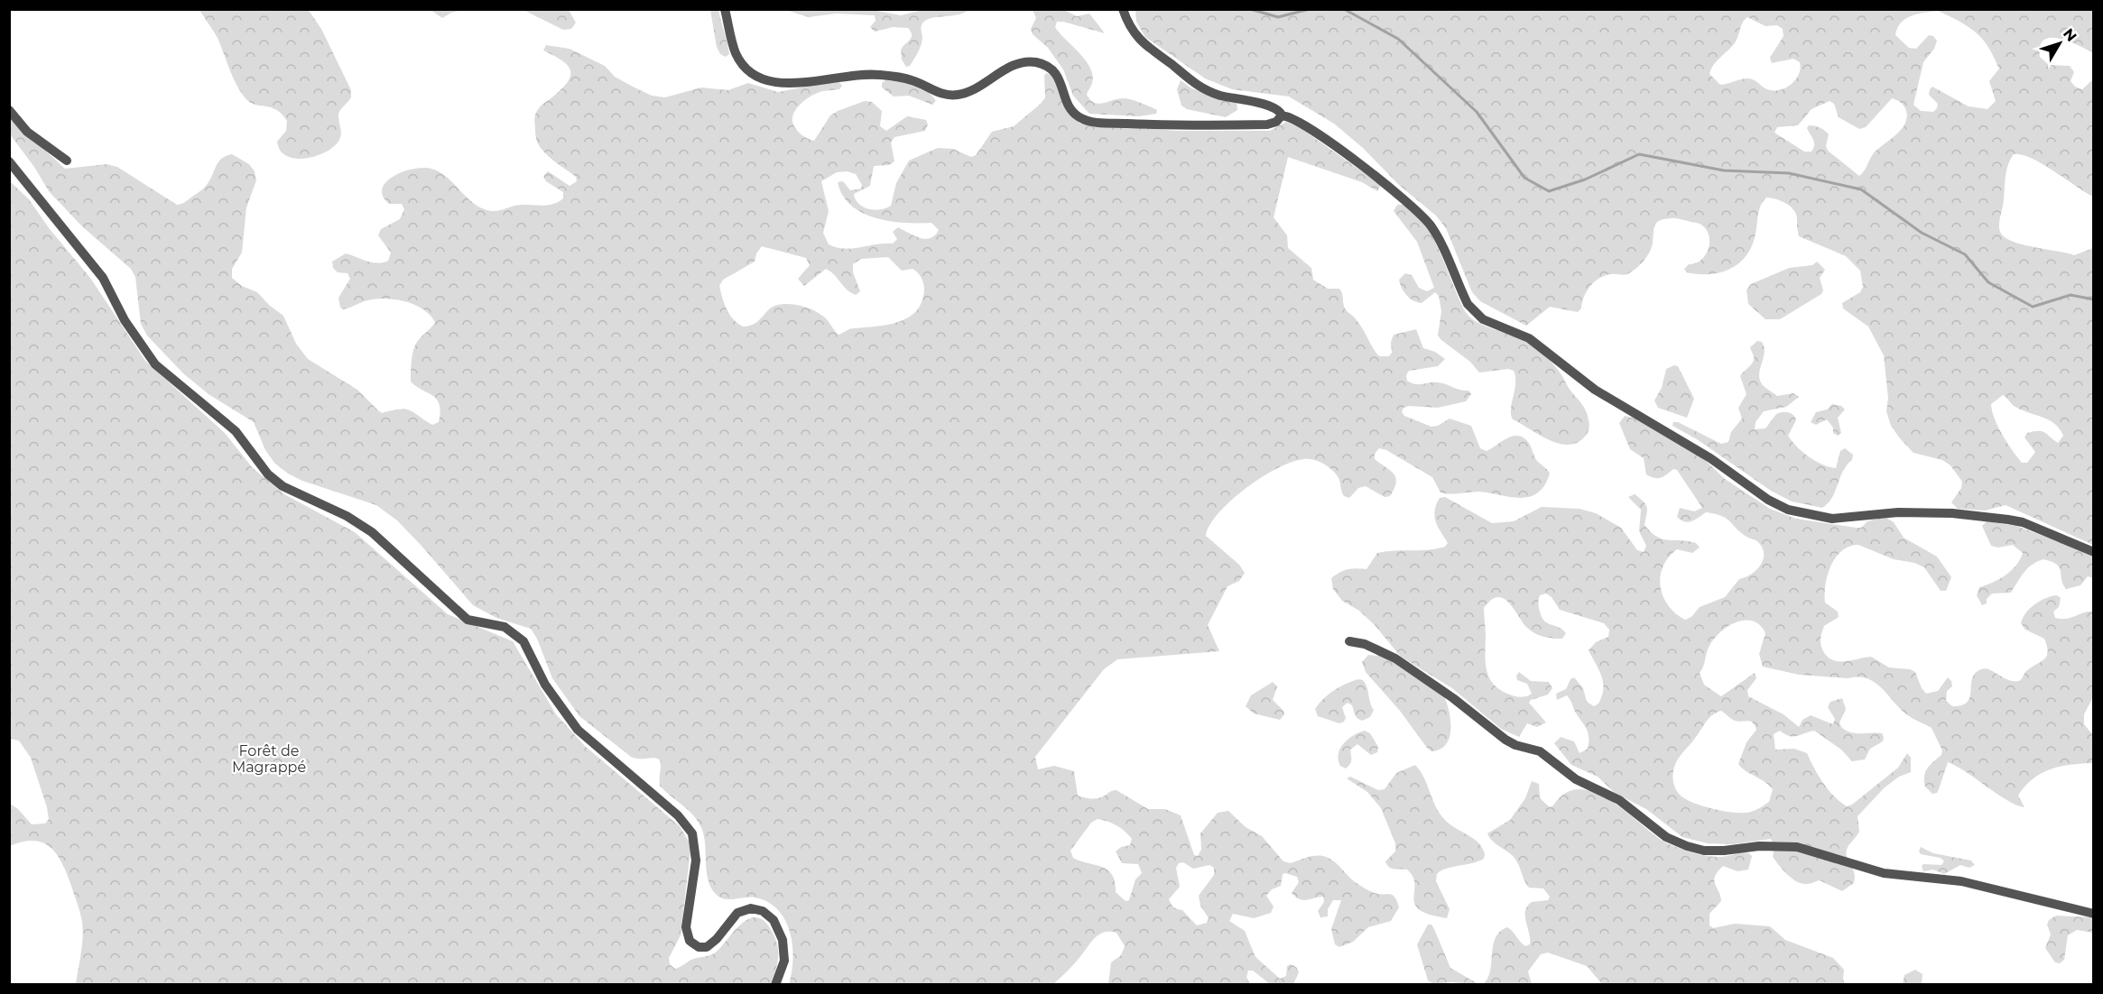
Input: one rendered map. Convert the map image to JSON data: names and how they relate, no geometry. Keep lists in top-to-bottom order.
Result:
{
  "parks": ["Forêt de Magrappé"],
  "north": "top right"
}
